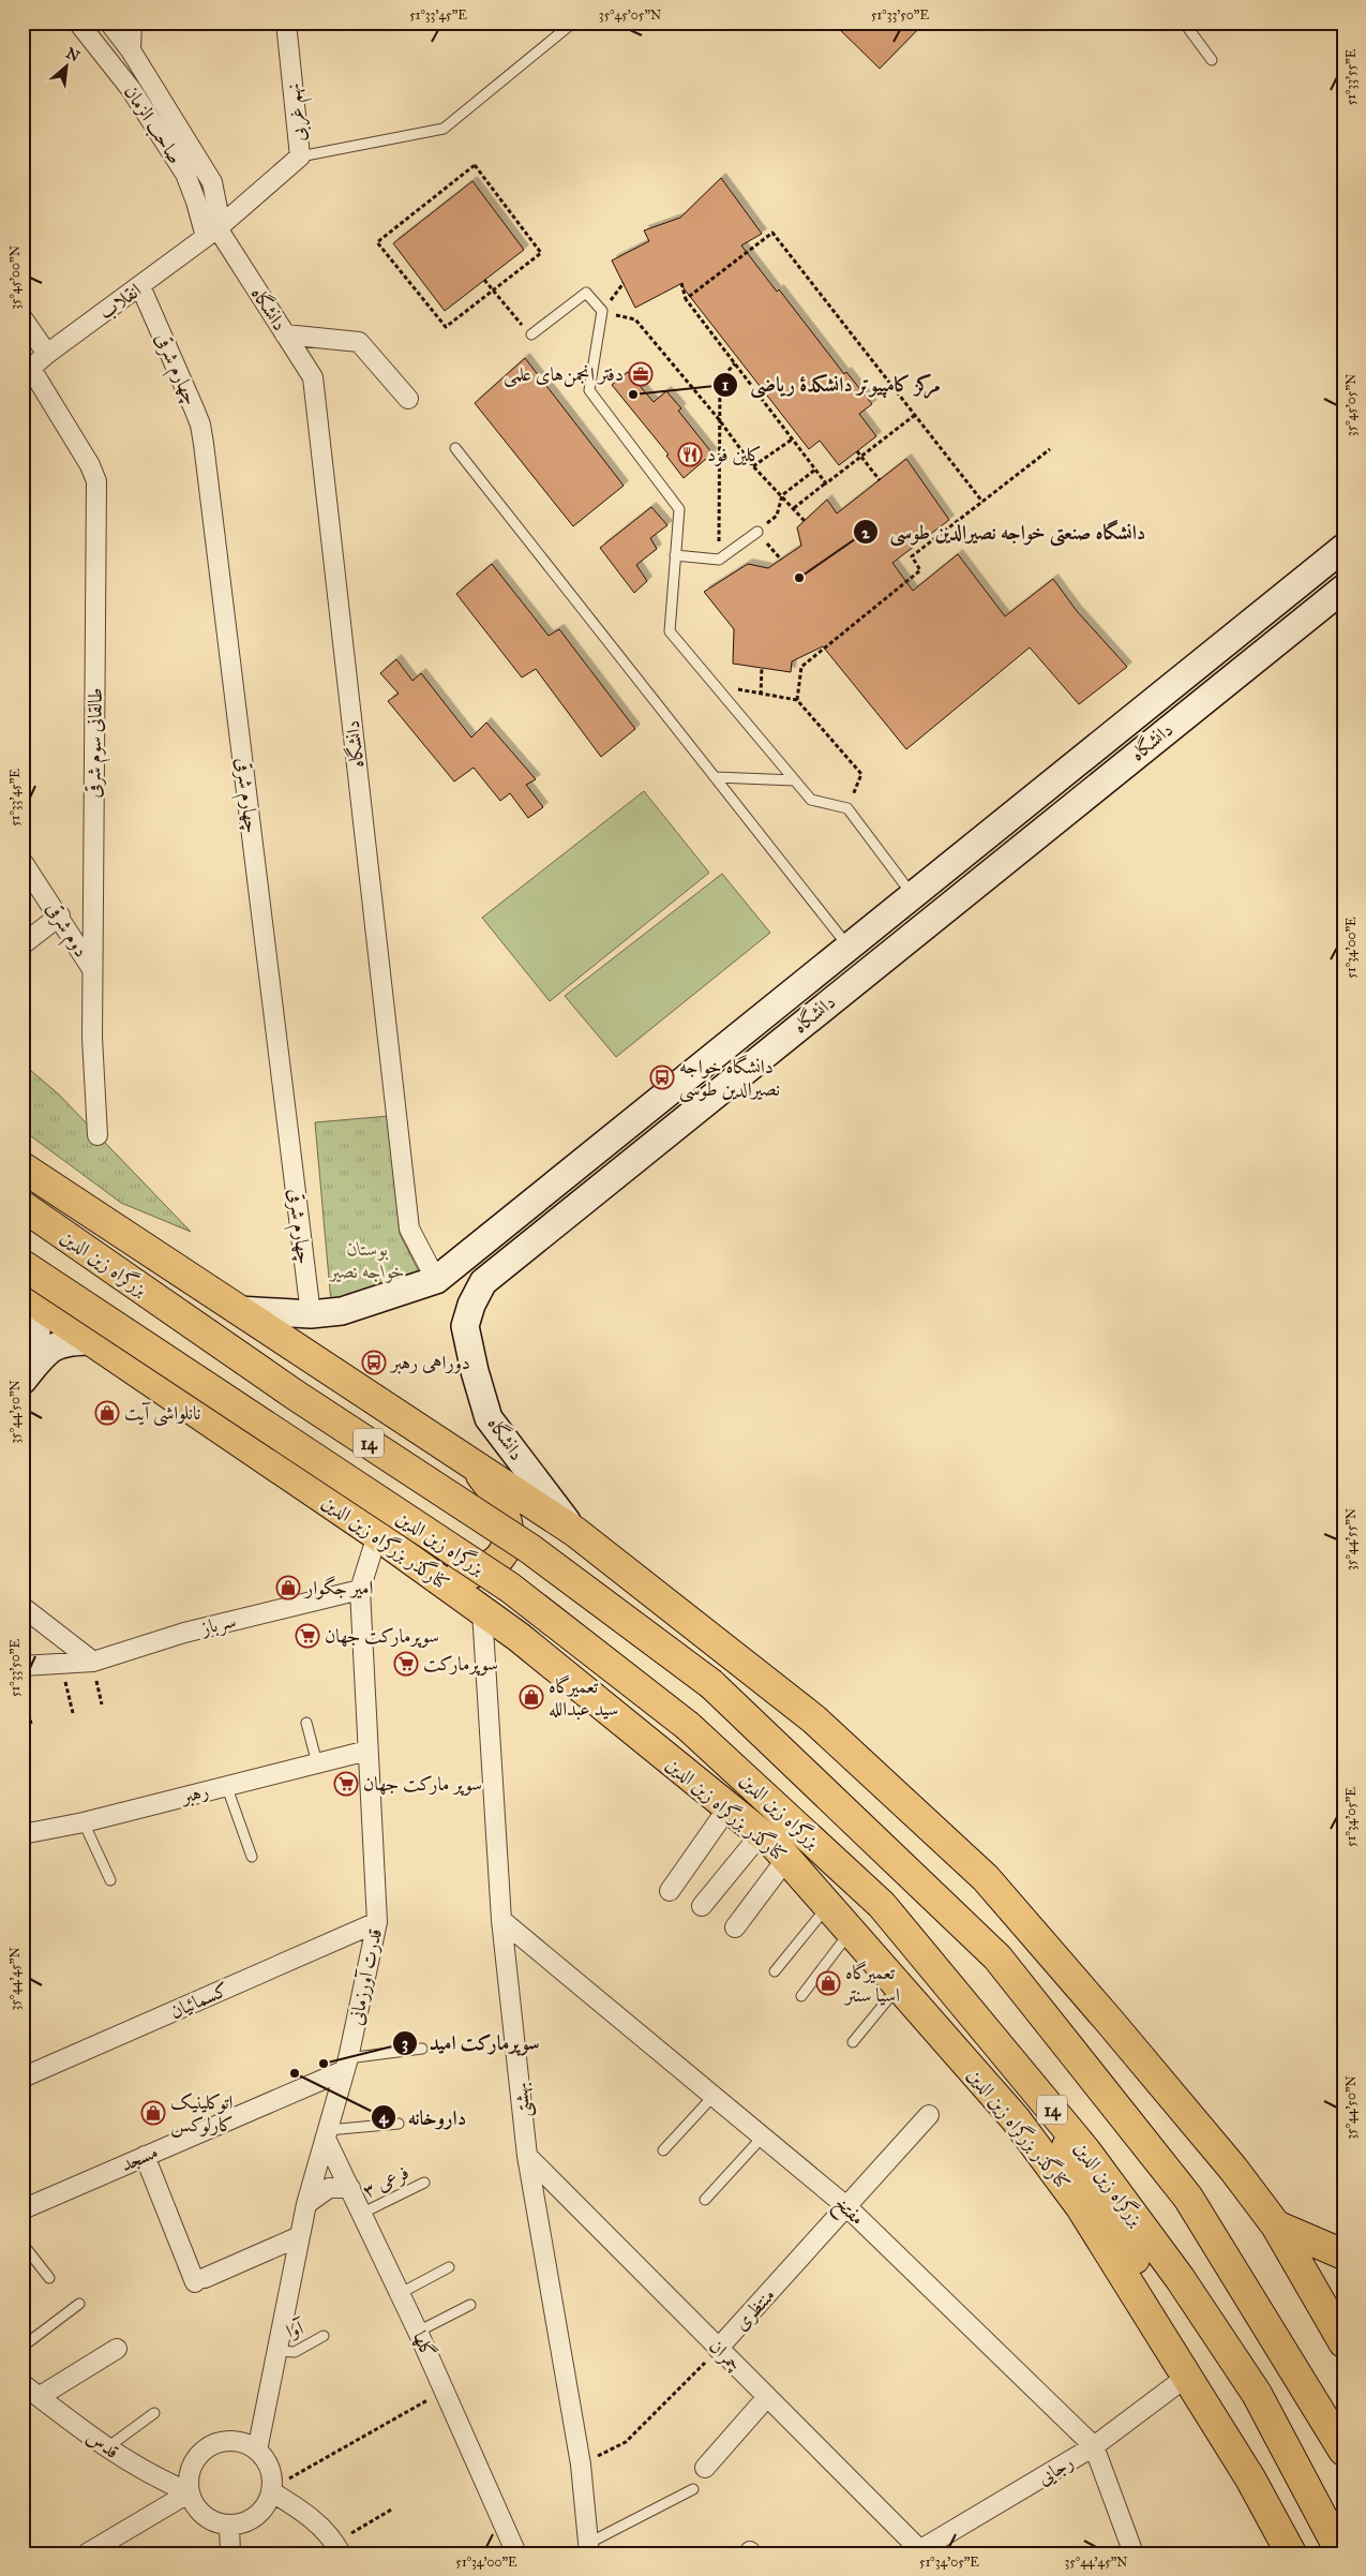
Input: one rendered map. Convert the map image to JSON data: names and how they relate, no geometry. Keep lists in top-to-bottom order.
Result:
{
  "streets": {
    "main road": [
      "دانشگاه",
      "بزرگراه زین الدین",
      "14",
      "کنارگذر بزرگراه زین الدین"
    ],
    "street": [
      "نهم غربی",
      "صاحب الزمان",
      "انقلاب",
      "چهارم شرقی",
      "طالقانی سوم شرقی",
      "دوم شرقی",
      "سرباز",
      "رهبر",
      "قدرت آورزمانی",
      "کسمائیان",
      "بهشتی",
      "مسجد",
      "مفتخ",
      "منتظری",
      "گلها",
      "چمران",
      "قدس",
      "رجایی"
    ],
    "lane": ["فرعی ۳", "آوا"]
  },
  "crossings": [
    ["نهم غربی", "صاحب الزمان"],
    ["نهم غربی", "انقلاب"],
    ["نهم غربی", "دانشگاه"],
    ["صاحب الزمان", "انقلاب"],
    ["صاحب الزمان", "دانشگاه"],
    ["انقلاب", "دانشگاه"],
    ["انقلاب", "چهارم شرقی"],
    ["انقلاب", "طالقانی سوم شرقی"],
    ["دانشگاه", "چهارم شرقی"],
    ["طالقانی سوم شرقی", "دوم شرقی"],
    ["کنارگذر بزرگراه زین الدین", "بهشتی"],
    ["کنارگذر بزرگراه زین الدین", "رجایی"],
    ["سرباز", "قدرت آورزمانی"],
    ["رهبر", "قدرت آورزمانی"],
    ["قدرت آورزمانی", "کسمائیان"],
    ["قدرت آورزمانی", "مسجد"],
    ["قدرت آورزمانی", "آوا"],
    ["قدرت آورزمانی", "گلها"],
    ["قدرت آورزمانی", "قدس"],
    ["بهشتی", "مفتخ"],
    ["بهشتی", "چمران"],
    ["فرعی ۳", "گلها"],
    ["مفتخ", "منتظری"],
    ["مفتخ", "رجایی"],
    ["منتظری", "چمران"],
    ["چمران", "رجایی"]
  ],
  "parks": ["بوستان خواجه نصیر"],
  "places": {
    "office": ["دفتر انجمن‌های علمی"],
    "other": [
      "مرکز کامپیوتر دانشکدهٔ ریاضی",
      "دانشگاه صنعتی خواجه نصیرالدین طوسی",
      "سوپرمارکت امید",
      "داروخانه"
    ],
    "restaurant": ["کلین فود"],
    "bus stop": ["دانشگاه خواجه نصیرالدین طوسی", "دوراهی رهبر"],
    "shop": [
      "نانلواشی آیت",
      "امیر جگوار",
      "تعمیرگاه سید عبدالله",
      "تعمیرگاه اسیا سنتر",
      "اتوکلینیک کارلوکس"
    ],
    "supermarket": ["سوپرمارکت جهان", "سوپرمارکت", "سوپر مارکت جهان"]
  },
  "north": "top right",
  "coordinates": [
    "51°33'45\"E",
    "35°45'05\"N",
    "51°33'50\"E",
    "51°33'55\"E",
    "35°45'00\"N",
    "51°34'00\"E",
    "35°44'50\"N",
    "35°44'55\"N",
    "51°34'05\"E",
    "35°44'45\"N"
  ]
}
